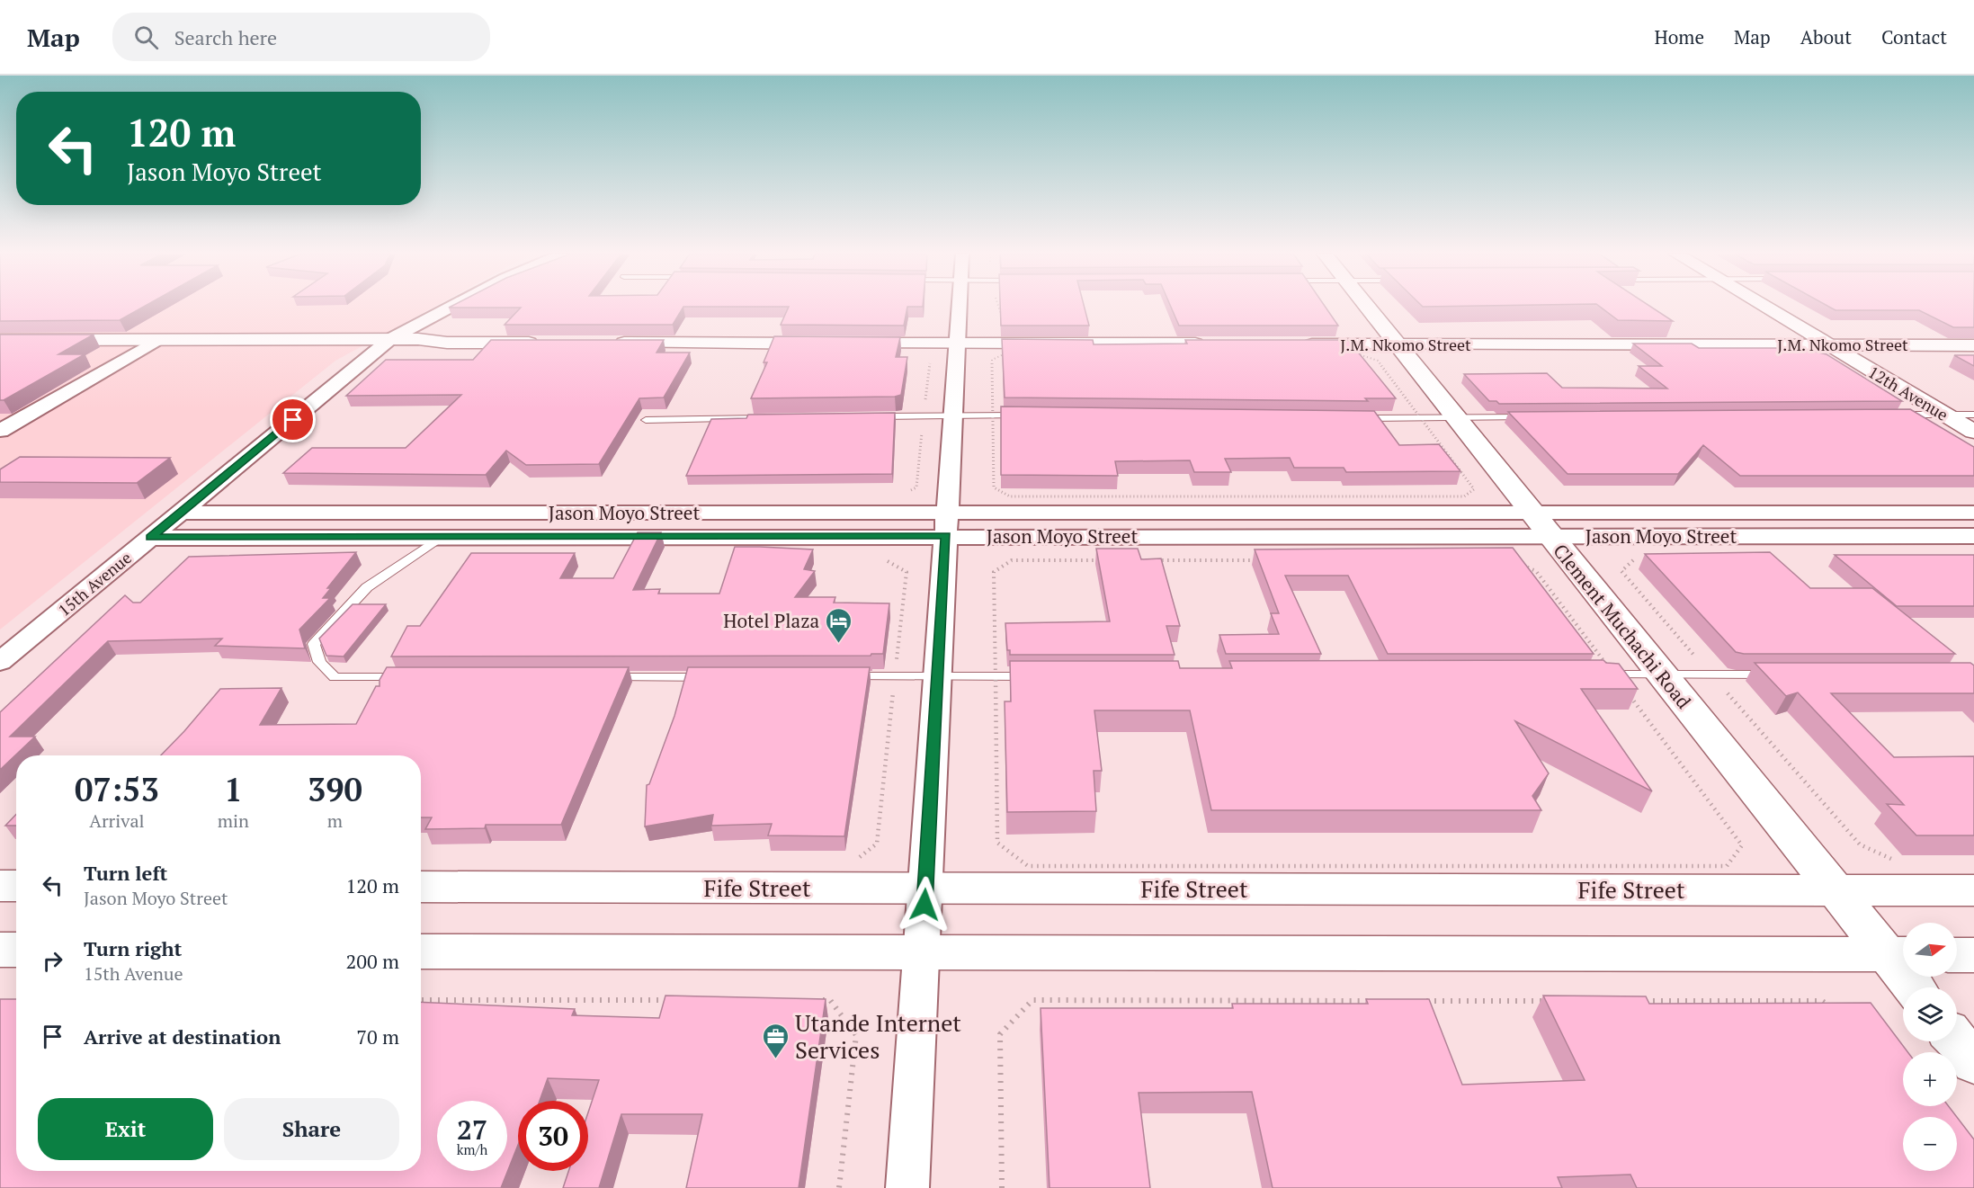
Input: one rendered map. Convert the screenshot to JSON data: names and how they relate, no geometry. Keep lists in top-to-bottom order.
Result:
{
  "streets": {
    "main road": [
      "J.M. Nkomo Street",
      "12th Avenue",
      "Clement Muchachi Road",
      "Fife Street"
    ],
    "street": ["Jason Moyo Street", "15th Avenue"]
  },
  "crossings": [
    ["J.M. Nkomo Street", "12th Avenue"],
    ["J.M. Nkomo Street", "Clement Muchachi Road"],
    ["Jason Moyo Street", "15th Avenue"],
    ["Jason Moyo Street", "Clement Muchachi Road"],
    ["Clement Muchachi Road", "Fife Street"]
  ],
  "places": {
    "hotel": ["Hotel Plaza"],
    "office": ["Utande Internet Services"]
  },
  "north": "right",
  "page": {
    "header": "Map",
    "search": "Search here",
    "nav": [
      "Home",
      "Map",
      "About",
      "Contact"
    ],
    "turn": ["120 m", "Jason Moyo Street"],
    "eta": [
      "07:53",
      "Arrival",
      "1",
      "min",
      "390",
      "m"
    ],
    "list": [
      {
        "name": "Turn left",
        "note": "Jason Moyo Street",
        "value": "120 m"
      },
      {
        "name": "Turn right",
        "note": "15th Avenue",
        "value": "200 m"
      },
      {
        "name": "Arrive at destination",
        "value": "70 m"
      }
    ],
    "map_buttons": ["+", "−"],
    "buttons": ["Exit", "Share"],
    "speed": "27 km/h",
    "limit": "30"
  }
}
